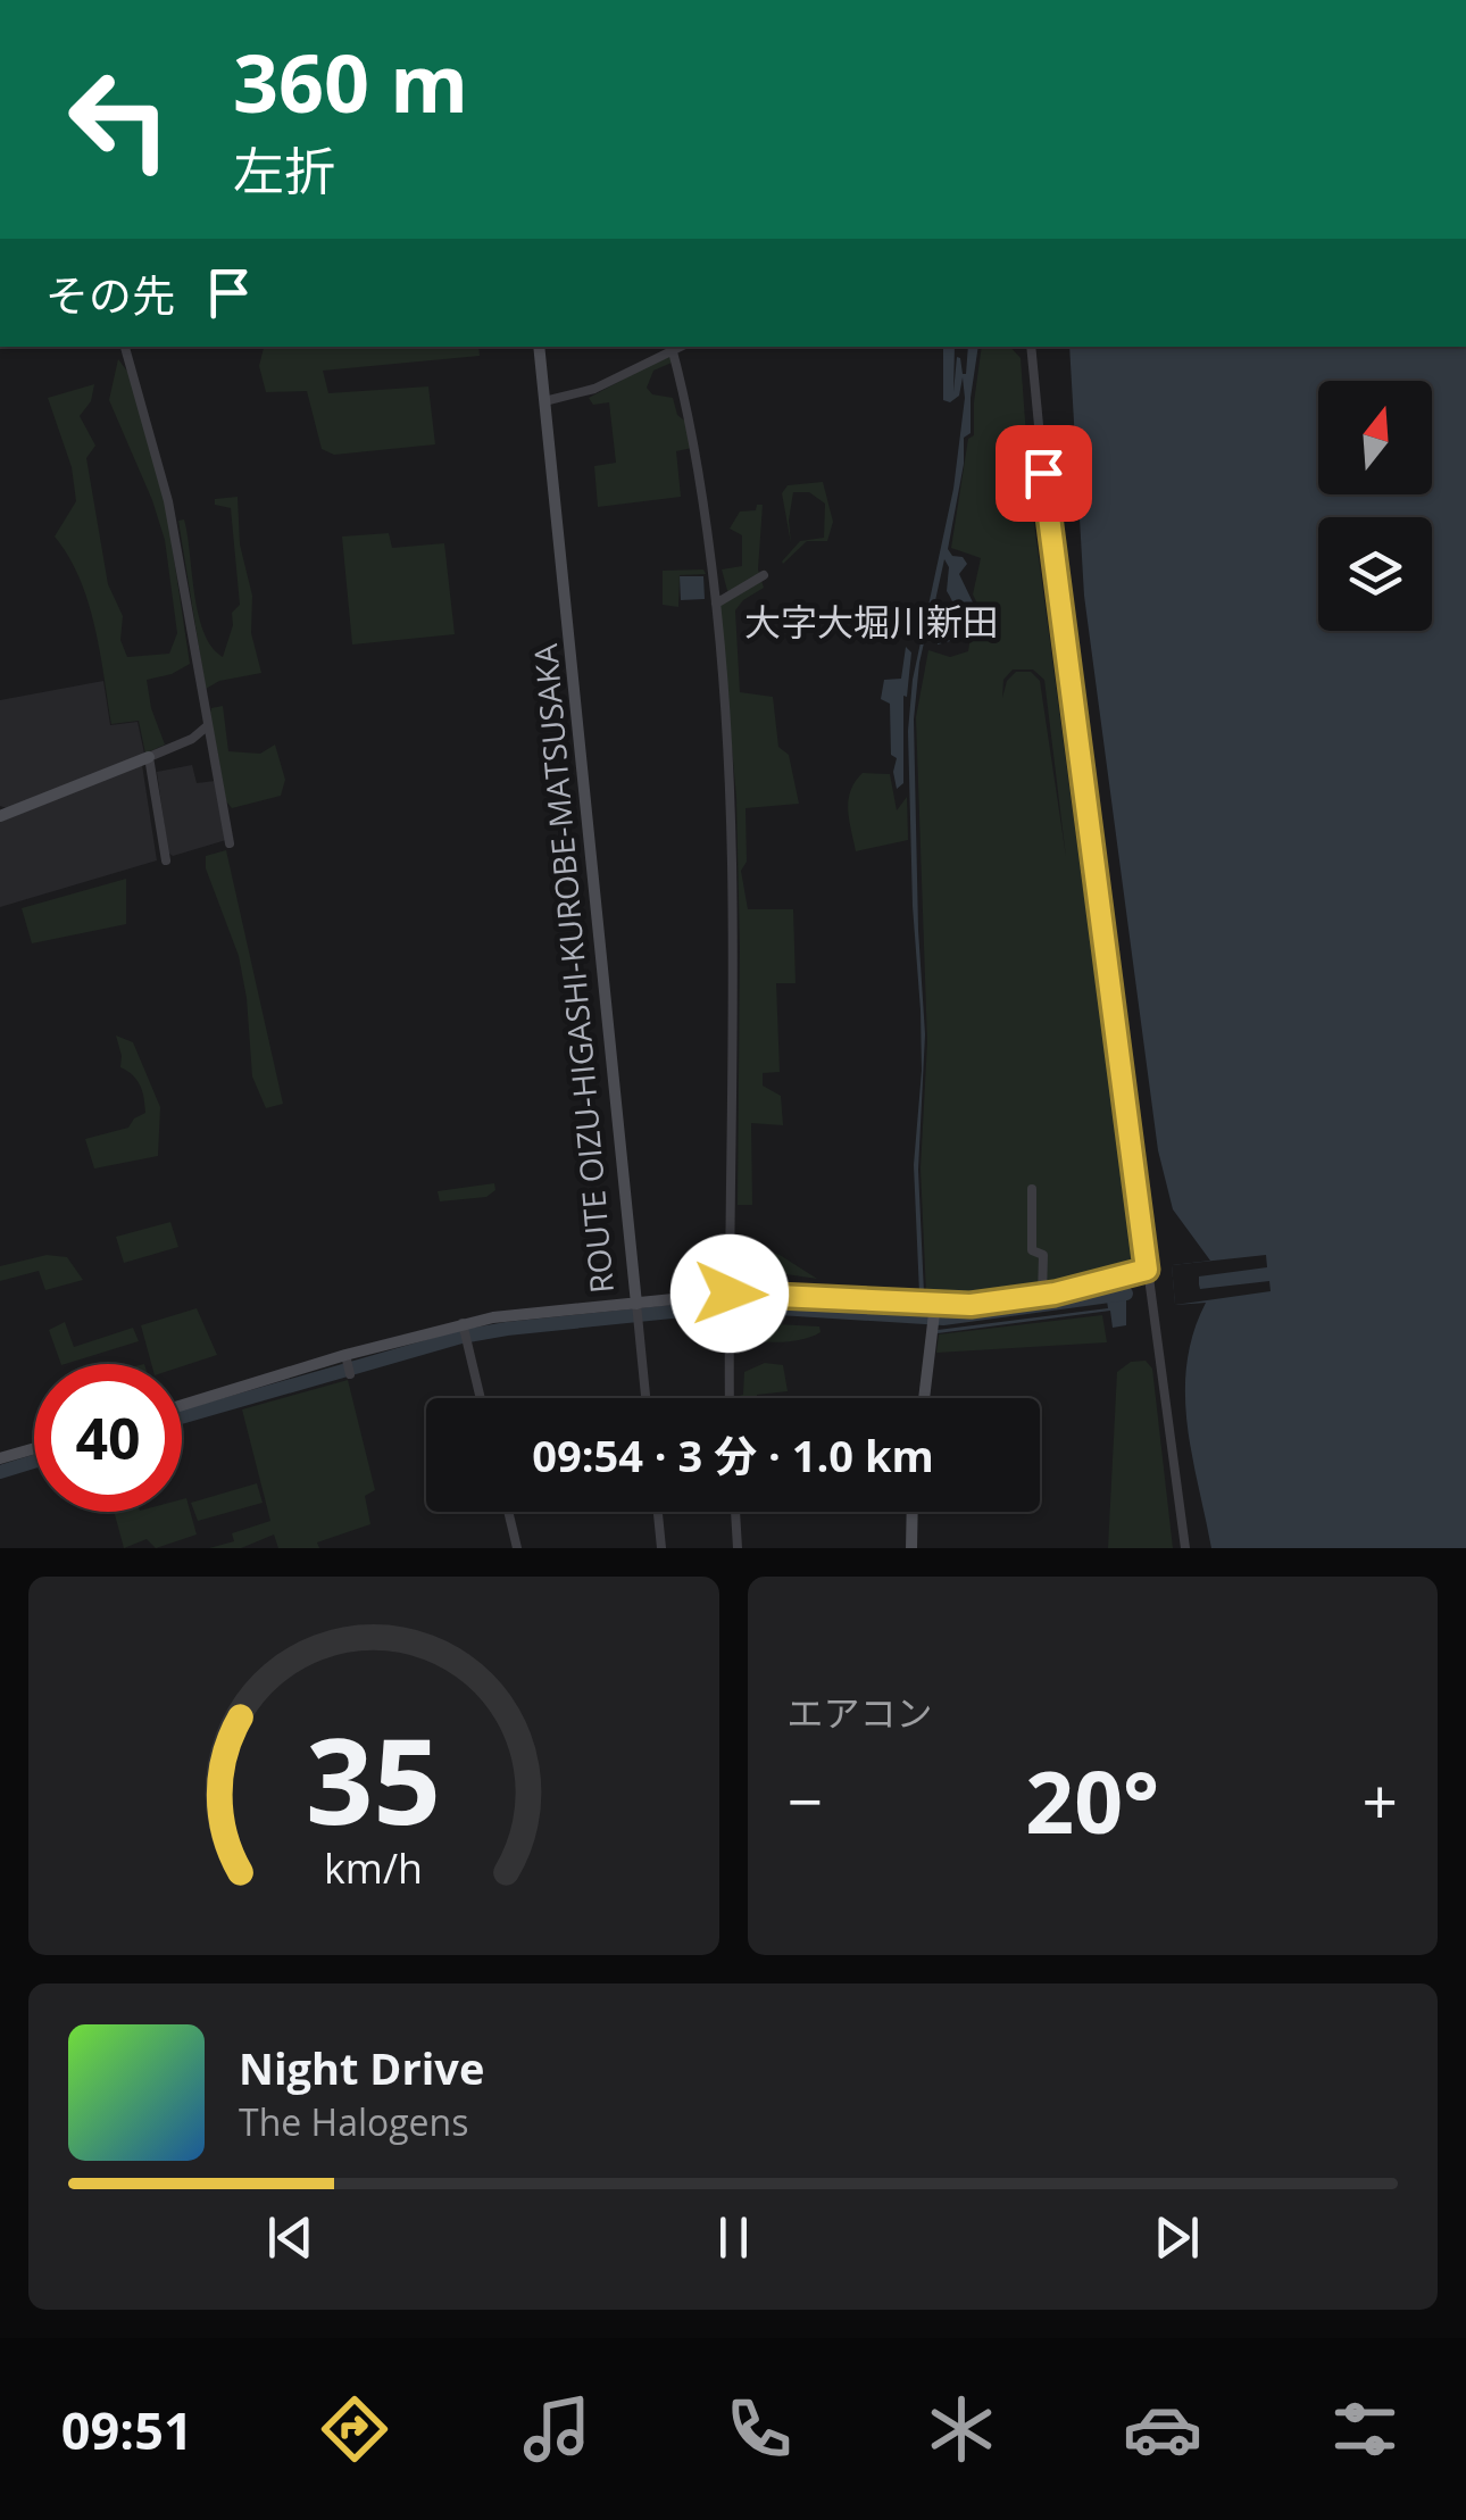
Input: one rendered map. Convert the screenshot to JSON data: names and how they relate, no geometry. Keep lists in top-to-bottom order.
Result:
{
  "streets": {
    "main road": ["ROUTE OIZU-HIGASHI-KUROBE-MATSUSAKA"]
  },
  "districts": ["大字大堀川新田"],
  "north": "top",
  "page": {
    "turn": ["360 m", "左折"],
    "then": "その先",
    "limit": "40",
    "trip": "09:54 · 3 分 · 1.0 km",
    "tile": "エアコン",
    "heat": ["−", "20°", "+"],
    "song": ["Night Drive", "The Halogens"],
    "tabs": "09:51",
    "gauge": ["35", "km/h"]
  }
}
